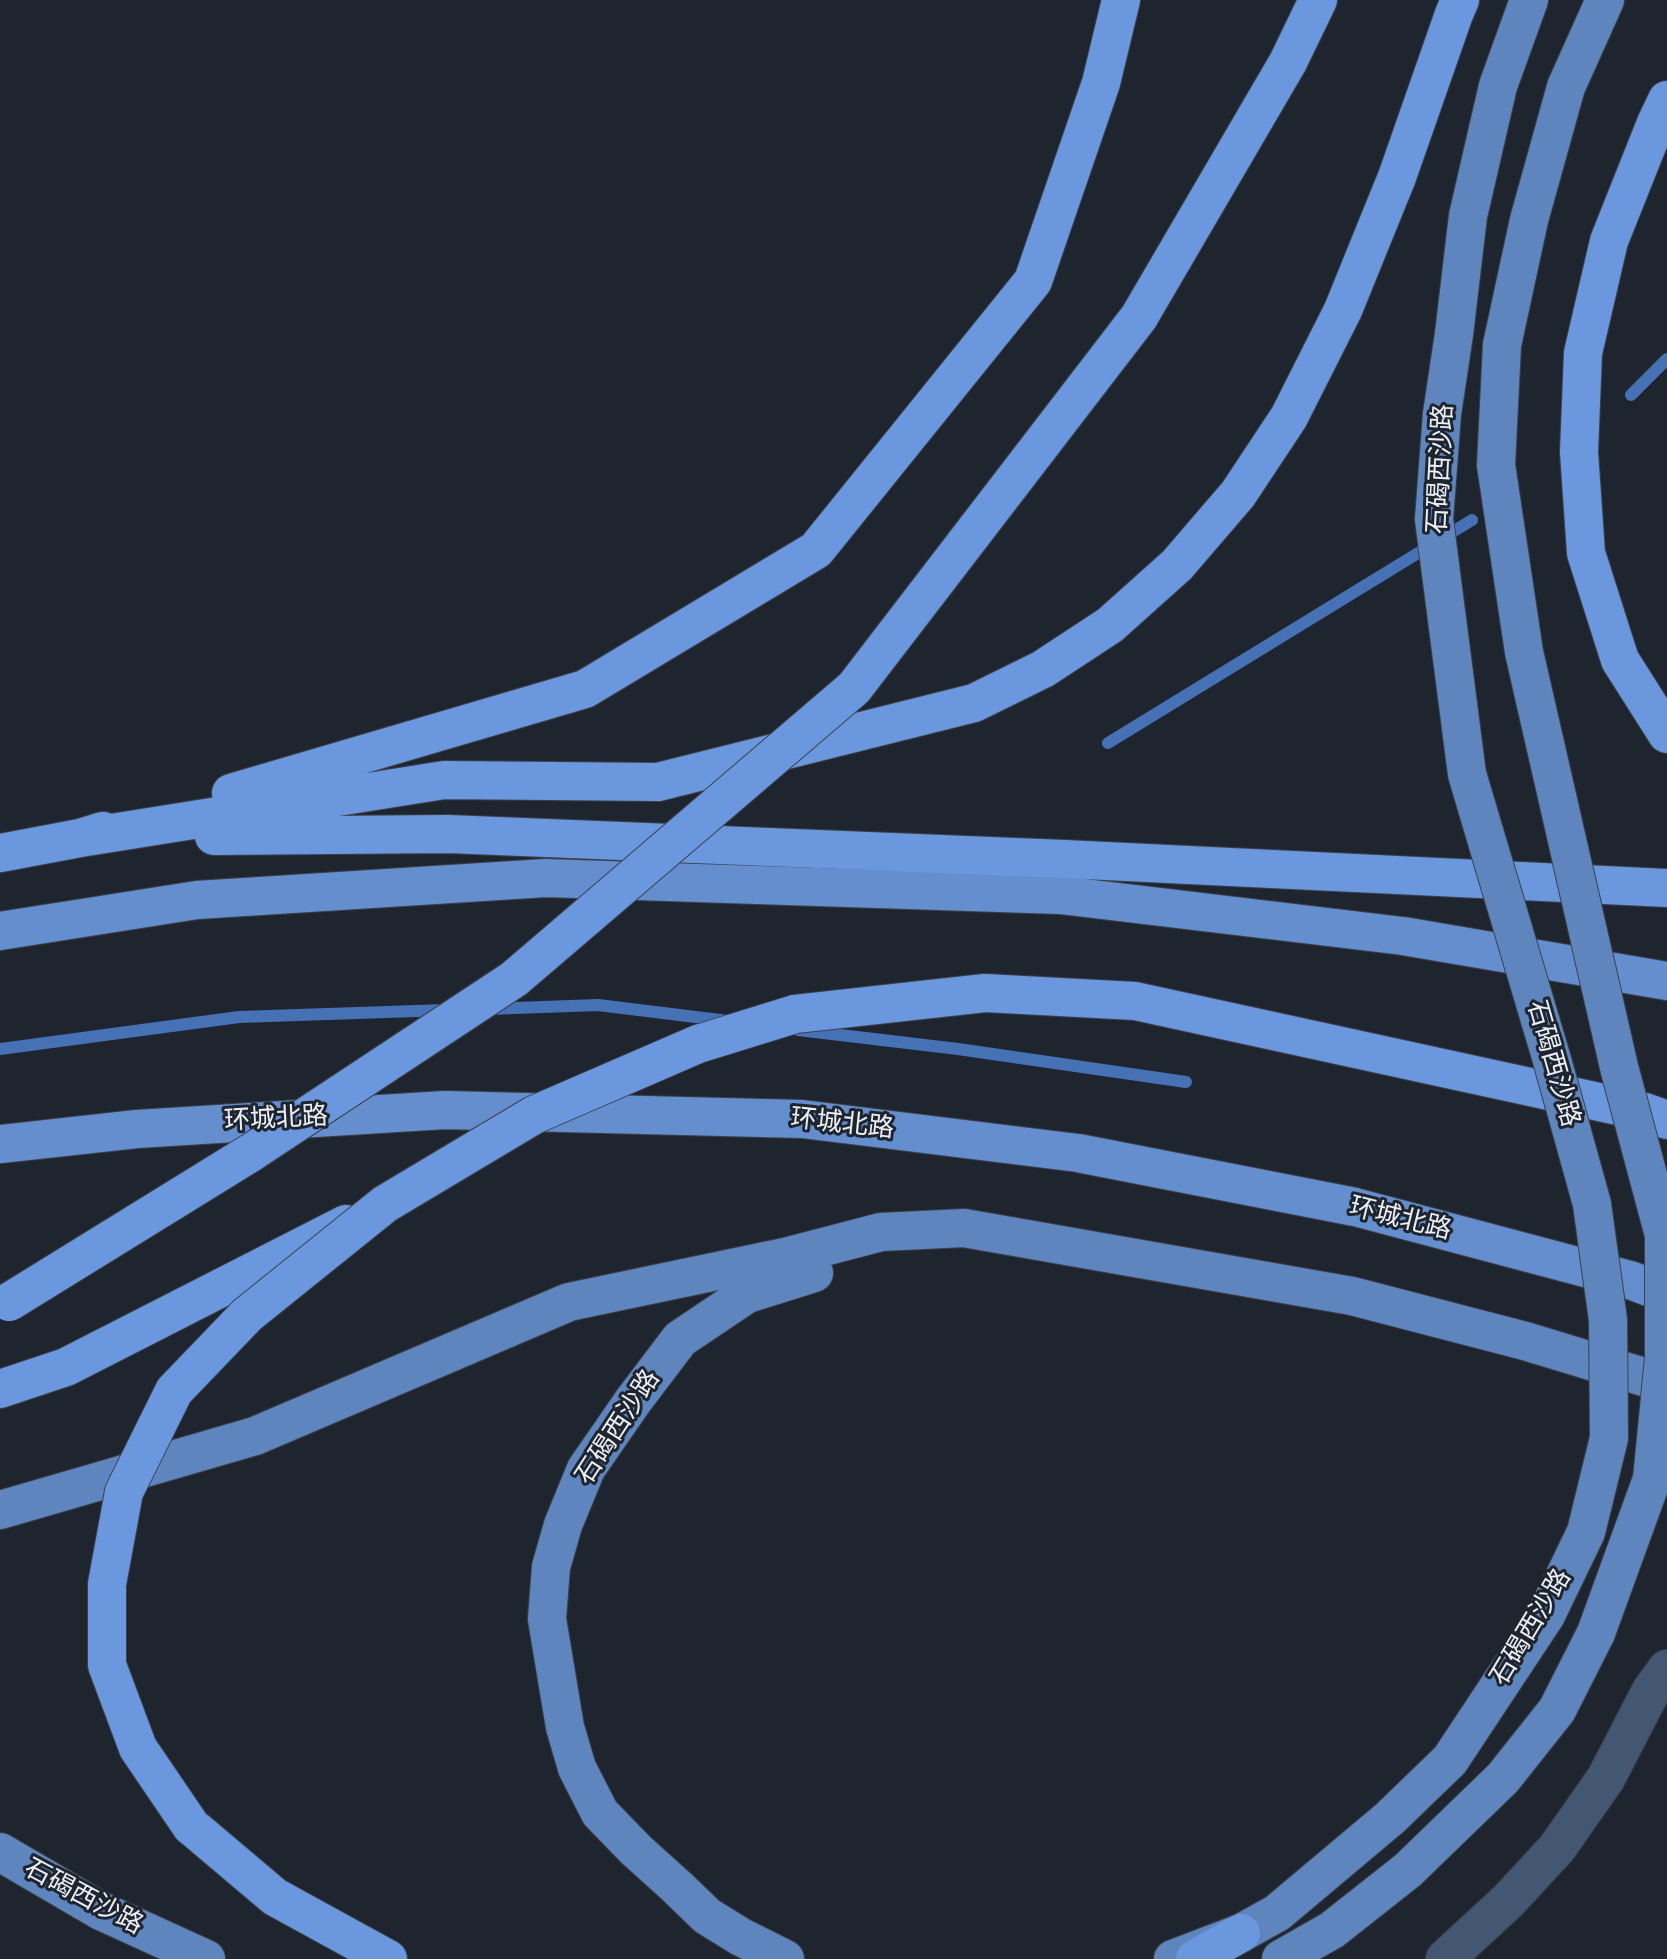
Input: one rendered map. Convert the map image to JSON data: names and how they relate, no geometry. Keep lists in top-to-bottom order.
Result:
{
  "streets": {
    "highway": ["环城北路"],
    "main road": ["石碣西沙路"]
  }
}
